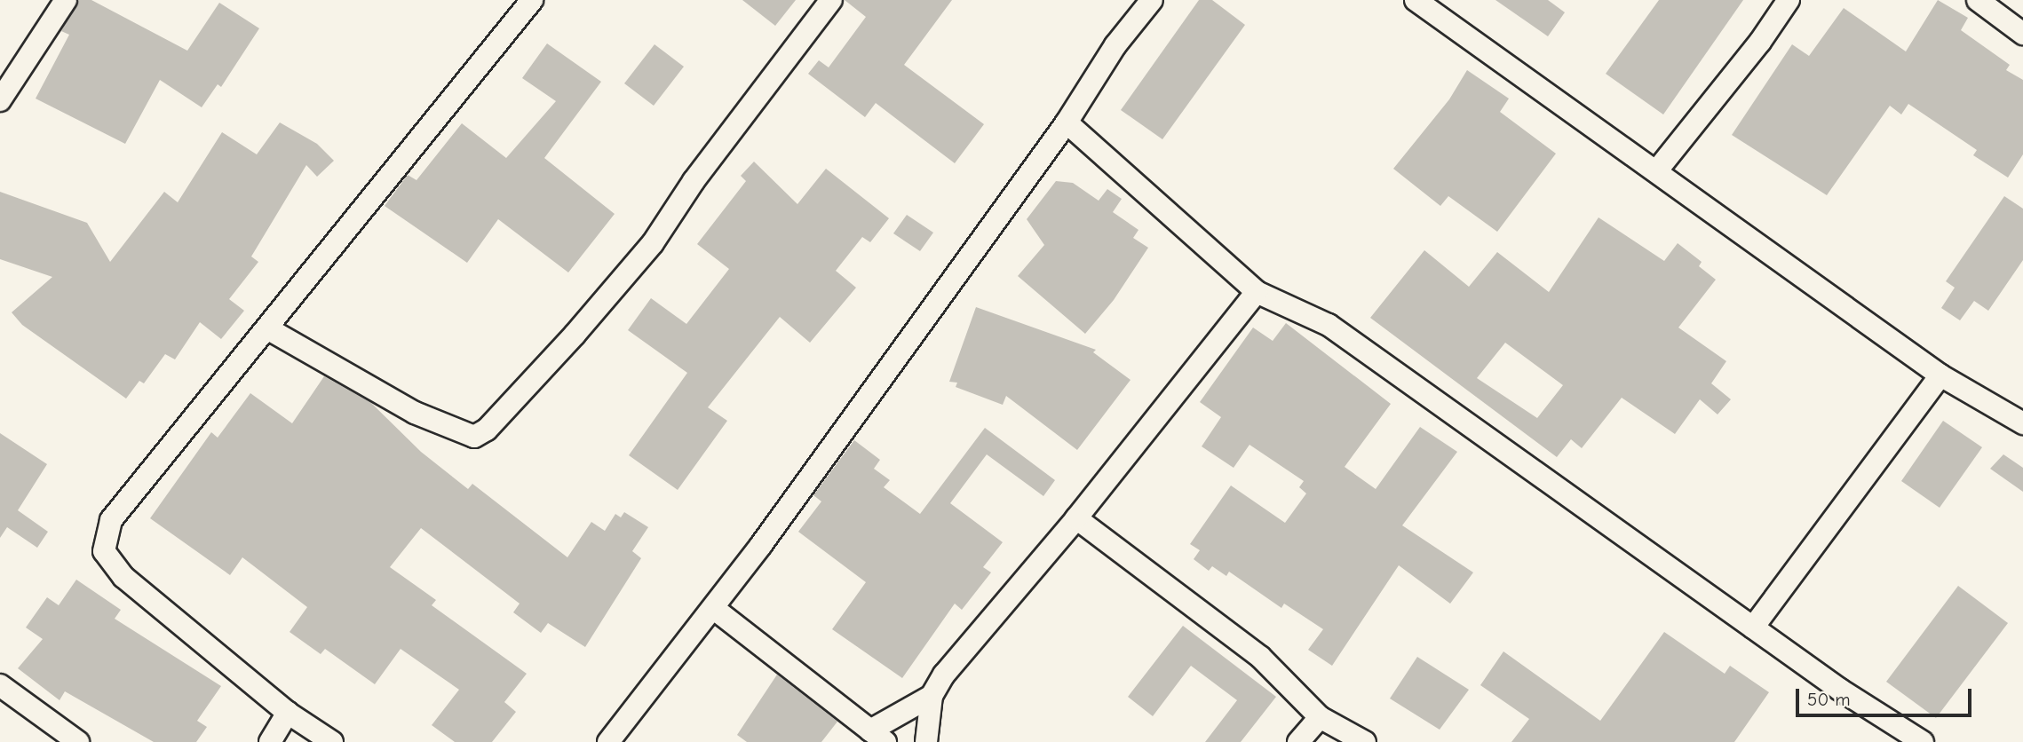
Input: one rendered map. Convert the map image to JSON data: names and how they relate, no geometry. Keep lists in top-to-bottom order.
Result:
{
  "scale_bar": "50 m"
}
